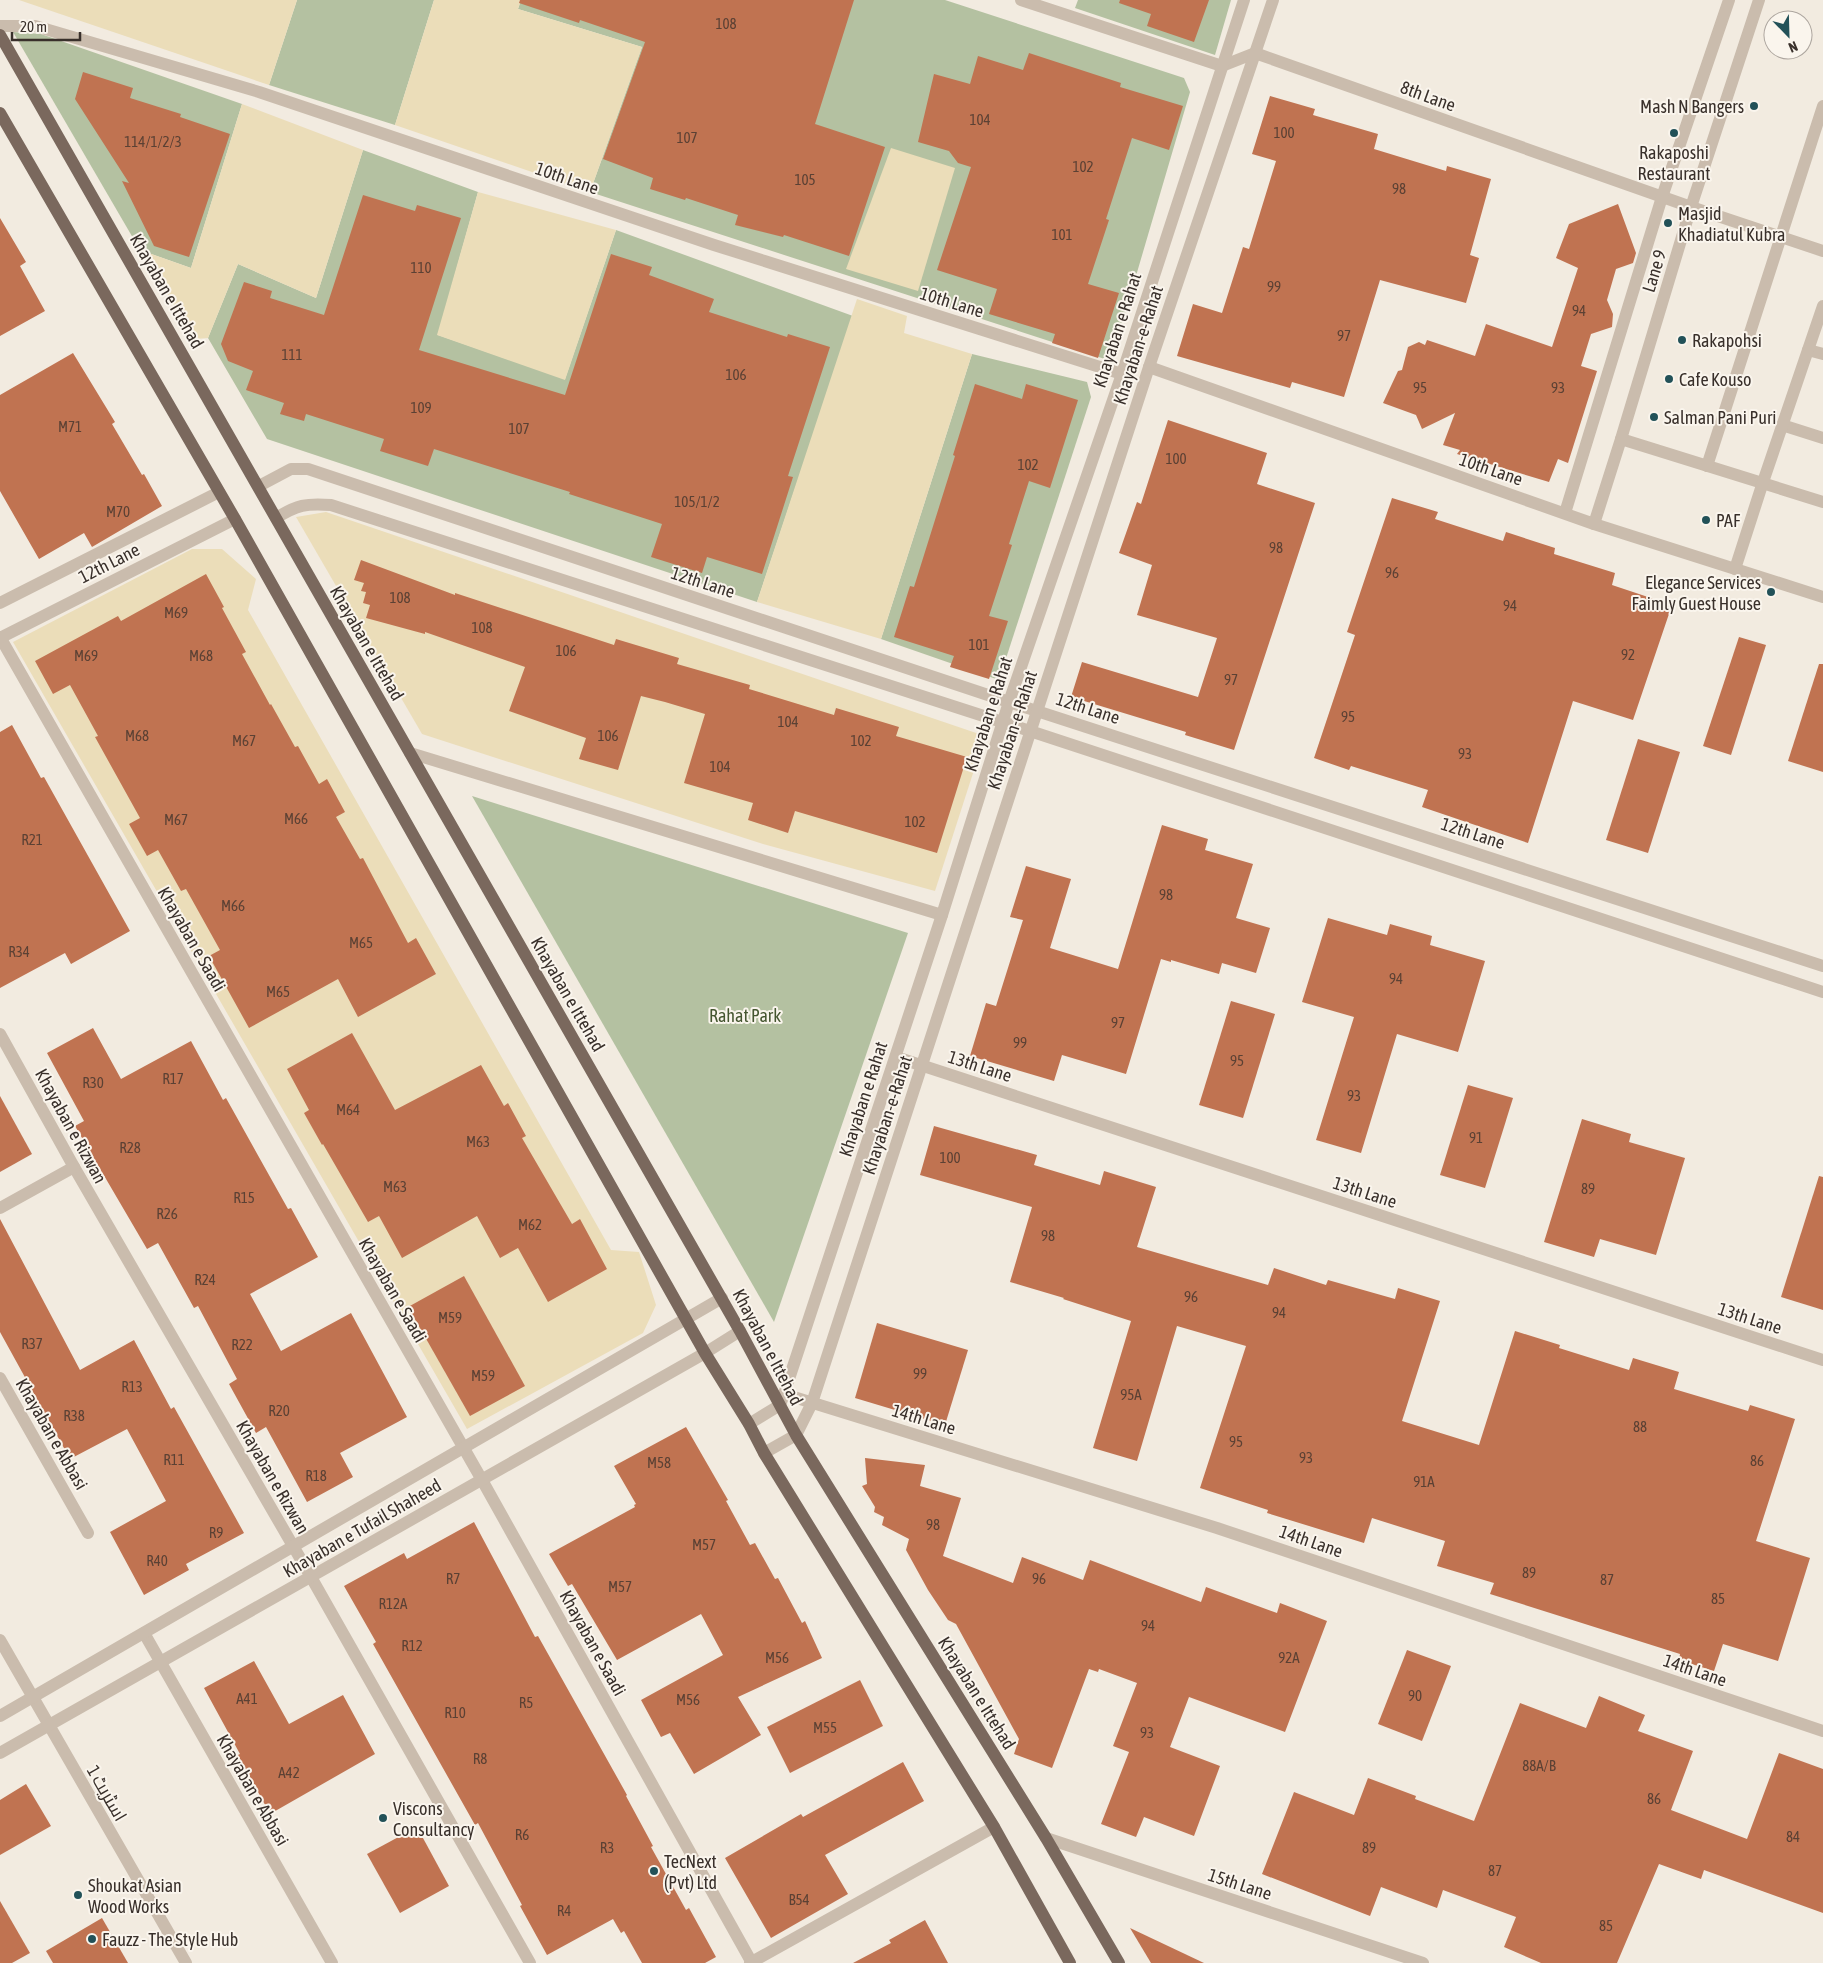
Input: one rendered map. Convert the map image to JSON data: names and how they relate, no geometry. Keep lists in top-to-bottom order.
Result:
{
  "streets": {
    "main road": ["Khayaban e Ittehad"],
    "street": [
      "8th Lane",
      "10th Lane",
      "Lane 9",
      "Khayaban e Rahat",
      "Khayaban-e-Rahat",
      "12th Lane",
      "Khayaban e Saadi",
      "13th Lane",
      "Khayaban e Rizwan",
      "14th Lane",
      "Khayaban e Abbasi",
      "Khayaban e Tufail Shaheed",
      "اسٹریٹ 1",
      "15th Lane"
    ]
  },
  "crossings": [
    ["8th Lane", "Lane 9"],
    ["8th Lane", "Khayaban-e-Rahat"],
    ["10th Lane", "Lane 9"],
    ["10th Lane", "Khayaban e Rahat"],
    ["10th Lane", "Khayaban-e-Rahat"],
    ["Khayaban e Ittehad", "Khayaban e Rahat"],
    ["Khayaban e Ittehad", "Khayaban-e-Rahat"],
    ["Khayaban e Ittehad", "12th Lane"],
    ["Khayaban e Ittehad", "14th Lane"],
    ["Khayaban e Ittehad", "Khayaban e Tufail Shaheed"],
    ["Khayaban e Ittehad", "15th Lane"],
    ["Khayaban e Rahat", "12th Lane"],
    ["Khayaban e Rahat", "13th Lane"],
    ["Khayaban e Rahat", "14th Lane"],
    ["Khayaban-e-Rahat", "12th Lane"],
    ["Khayaban-e-Rahat", "13th Lane"],
    ["Khayaban-e-Rahat", "14th Lane"],
    ["12th Lane", "Khayaban e Saadi"],
    ["Khayaban e Saadi", "Khayaban e Tufail Shaheed"],
    ["Khayaban e Rizwan", "Khayaban e Tufail Shaheed"],
    ["Khayaban e Abbasi", "Khayaban e Tufail Shaheed"],
    ["Khayaban e Tufail Shaheed", "اسٹریٹ 1"]
  ],
  "parks": ["Rahat Park"],
  "places": [
    "Mash N Bangers",
    "Rakaposhi Restaurant",
    "Masjid Khadiatul Kubra",
    "Rakapohsi",
    "Cafe Kouso",
    "Salman Pani Puri",
    "PAF",
    "Elegance Services Faimly Guest House",
    "Viscons Consultancy",
    "TecNext (Pvt) Ltd",
    "Shoukat Asian Wood Works",
    "Fauzz - The Style Hub"
  ],
  "house_numbers": [
    "108",
    "104",
    "100",
    "107",
    "114/1/2/3",
    "102",
    "105",
    "98",
    "101",
    "110",
    "99",
    "94",
    "97",
    "111",
    "106",
    "95",
    "93",
    "109",
    "M71",
    "107",
    "100",
    "102",
    "105/1/2",
    "M70",
    "98",
    "96",
    "108",
    "94",
    "M69",
    "108",
    "101",
    "106",
    "92",
    "M69",
    "M68",
    "97",
    "95",
    "104",
    "M68",
    "106",
    "M67",
    "102",
    "93",
    "104",
    "M66",
    "M67",
    "102",
    "R21",
    "98",
    "M66",
    "M65",
    "R34",
    "94",
    "M65",
    "97",
    "99",
    "95",
    "R17",
    "R30",
    "93",
    "M64",
    "91",
    "M63",
    "R28",
    "100",
    "M63",
    "89",
    "R15",
    "R26",
    "M62",
    "98",
    "R24",
    "96",
    "94",
    "M59",
    "R37",
    "R22",
    "99",
    "M59",
    "R13",
    "95A",
    "R20",
    "R38",
    "88",
    "95",
    "93",
    "R11",
    "86",
    "M58",
    "R18",
    "91A",
    "98",
    "R9",
    "M57",
    "R40",
    "89",
    "R7",
    "96",
    "87",
    "M57",
    "85",
    "R12A",
    "94",
    "R12",
    "M56",
    "92A",
    "90",
    "A41",
    "M56",
    "R5",
    "R10",
    "M55",
    "93",
    "R8",
    "88A/B",
    "A42",
    "86",
    "R6",
    "84",
    "R3",
    "89",
    "87",
    "B54",
    "R4",
    "85"
  ],
  "scale_bar": "20 m",
  "north": "bottom right"
}
